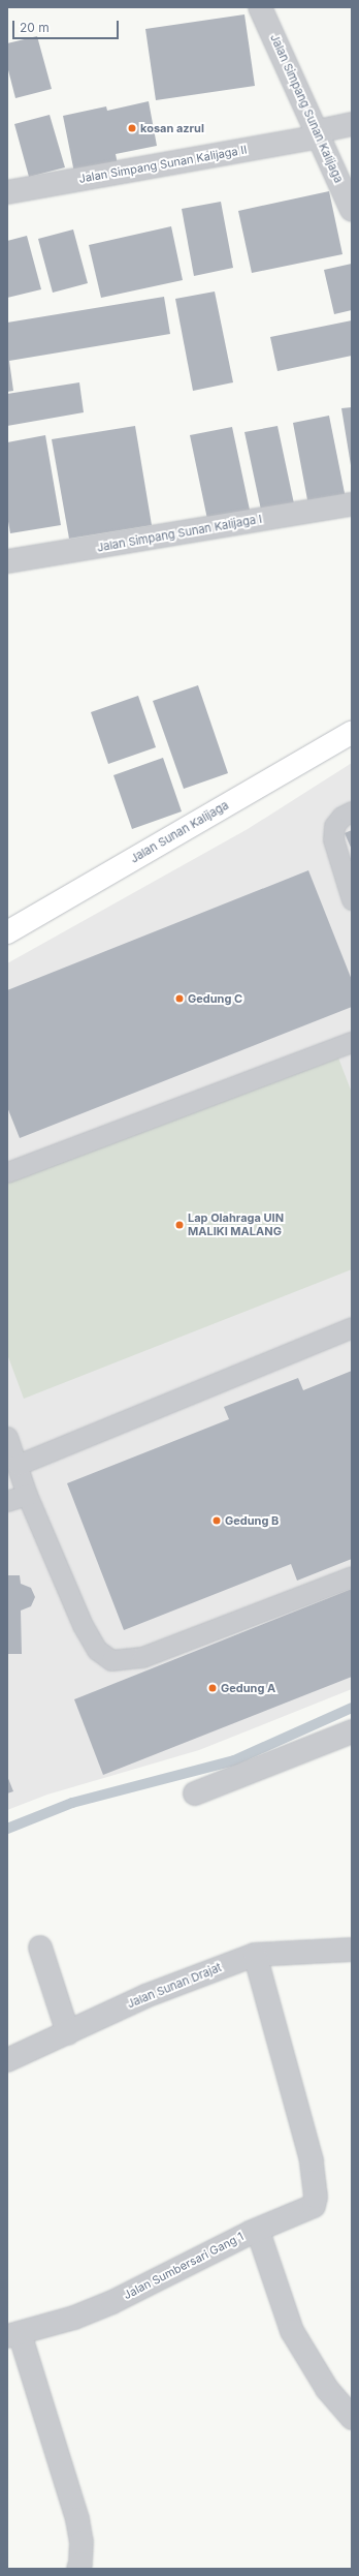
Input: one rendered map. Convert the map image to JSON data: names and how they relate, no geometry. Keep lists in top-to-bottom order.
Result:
{
  "streets": {
    "main road": ["Jalan Sunan Kalijaga"],
    "street": [
      "Jalan Simpang Sunan Kalijaga",
      "Jalan Simpang Sunan Kalijaga II",
      "Jalan Simpang Sunan Kalijaga I",
      "Jalan Sunan Drajat",
      "Jalan Sumbersari Gang 1"
    ]
  },
  "crossings": [
    ["Jalan Simpang Sunan Kalijaga", "Jalan Simpang Sunan Kalijaga II"]
  ],
  "places": [
    "kosan azrul",
    "Gedung C",
    "Lap Olahraga UIN MALIKI MALANG",
    "Gedung B",
    "Gedung A"
  ],
  "scale_bar": "20 m"
}
